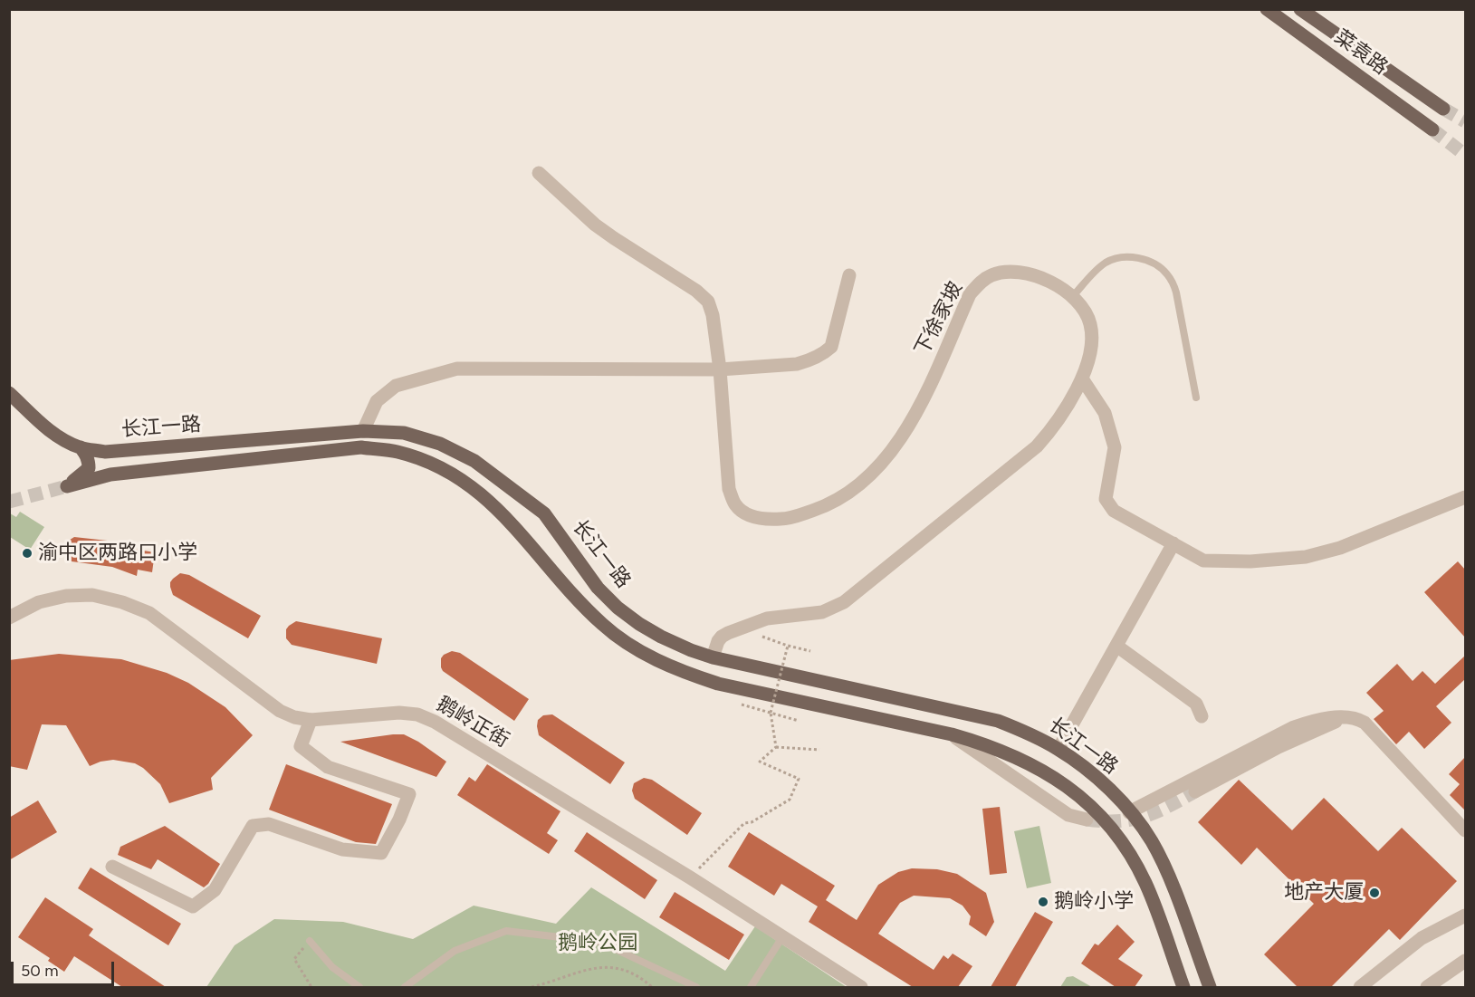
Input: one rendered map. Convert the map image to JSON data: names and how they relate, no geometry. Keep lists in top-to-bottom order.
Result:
{
  "streets": {
    "main road": ["菜袁路", "长江一路"],
    "street": ["下徐家坡", "鹅岭正街"]
  },
  "crossings": [
    ["下徐家坡", "长江一路"]
  ],
  "parks": ["鹅岭公园"],
  "places": ["渝中区两路口小学", "地产大厦", "鹅岭小学"],
  "scale_bar": "50 m"
}
